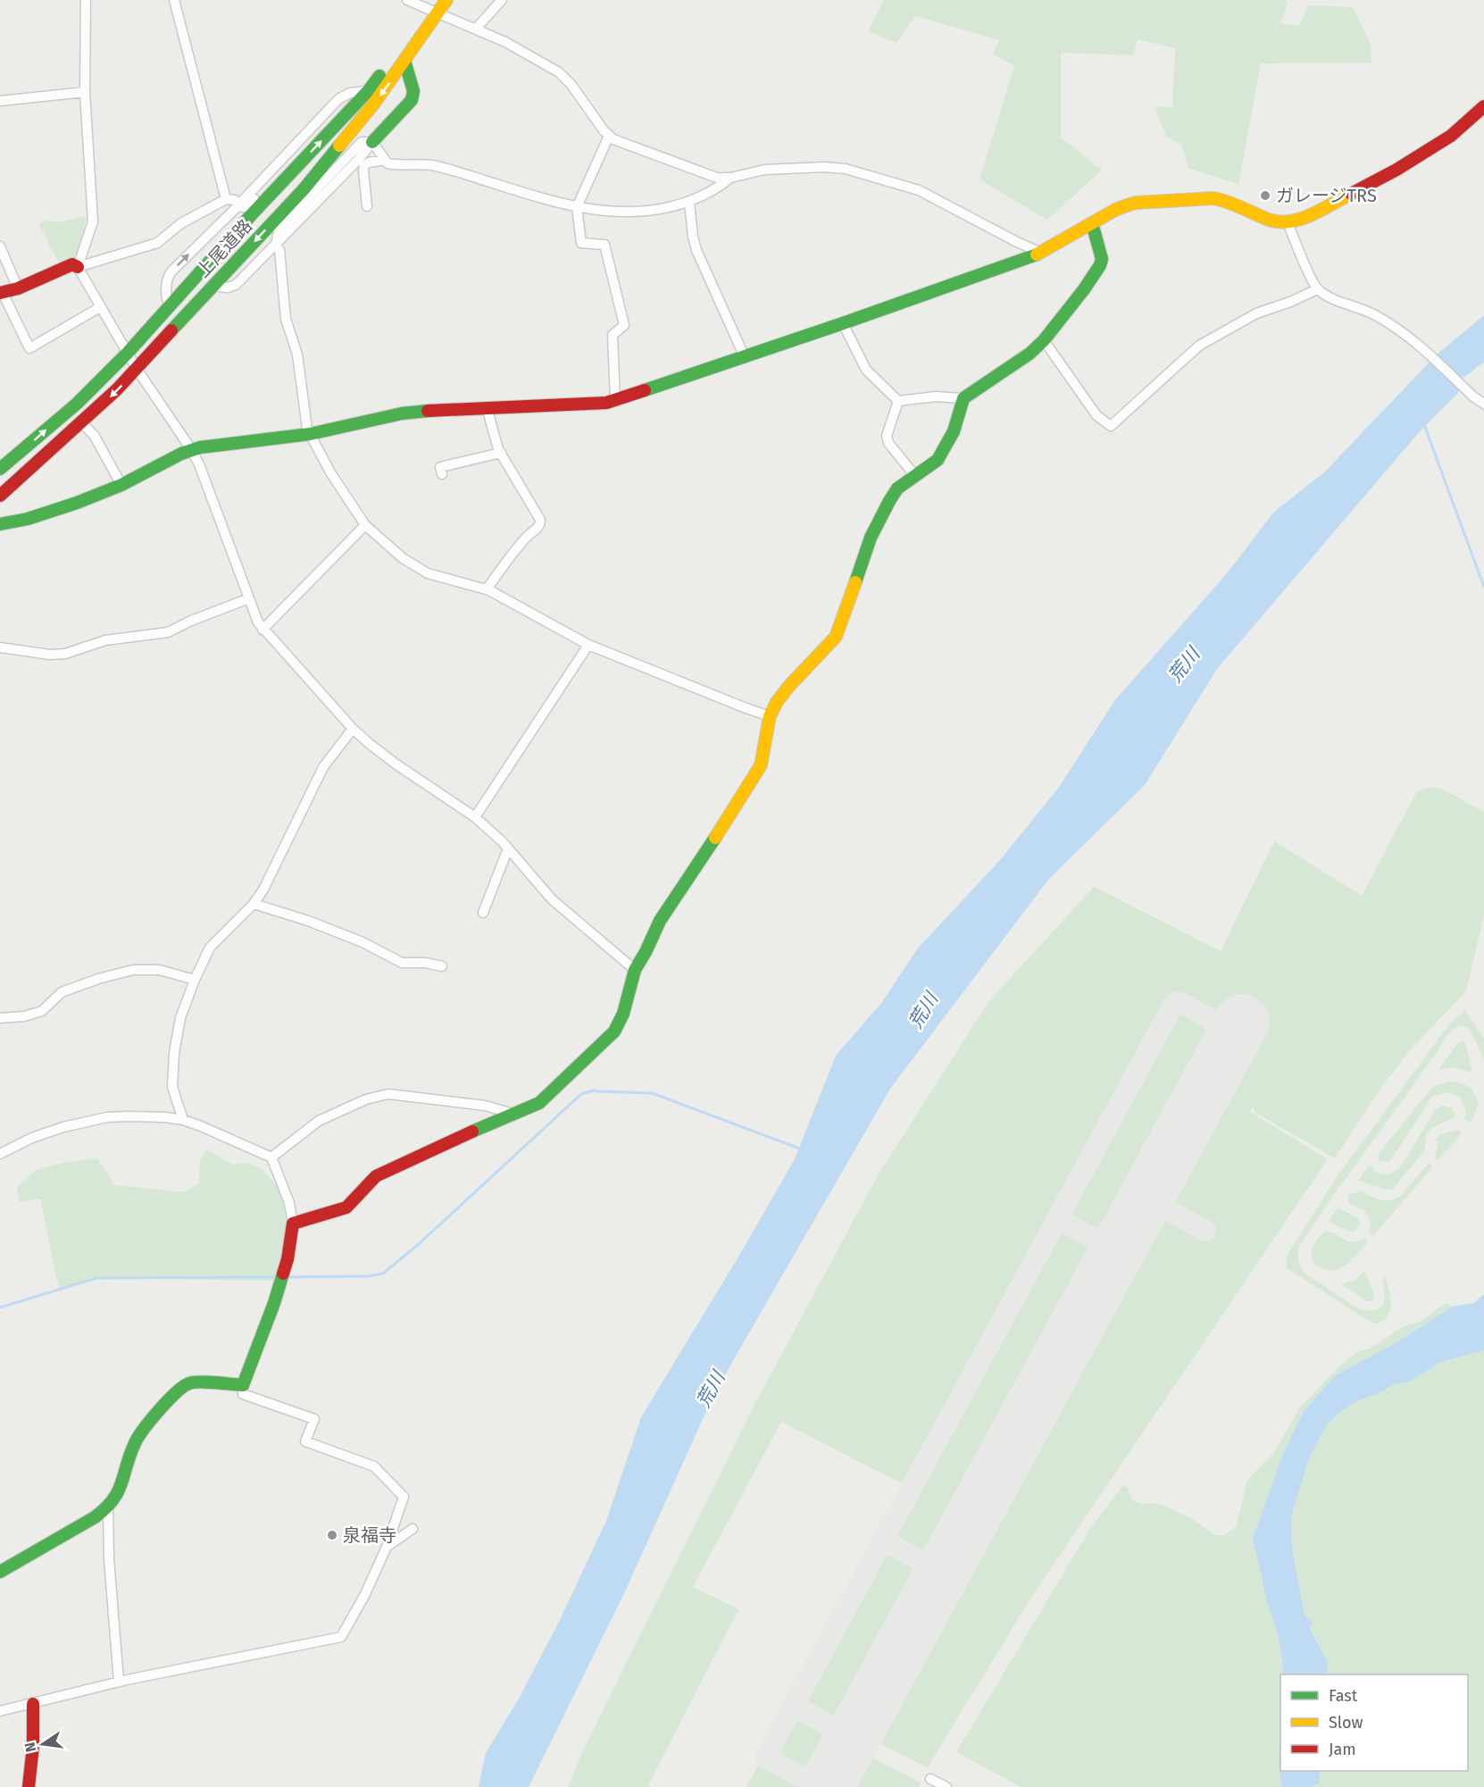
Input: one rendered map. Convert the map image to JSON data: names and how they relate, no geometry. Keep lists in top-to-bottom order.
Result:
{
  "streets": {
    "main road": ["上尾道路"]
  },
  "water": ["荒川"],
  "places": ["ガレージTRS", "泉福寺"],
  "legend": ["Fast", "Slow", "Jam"],
  "north": "left"
}
